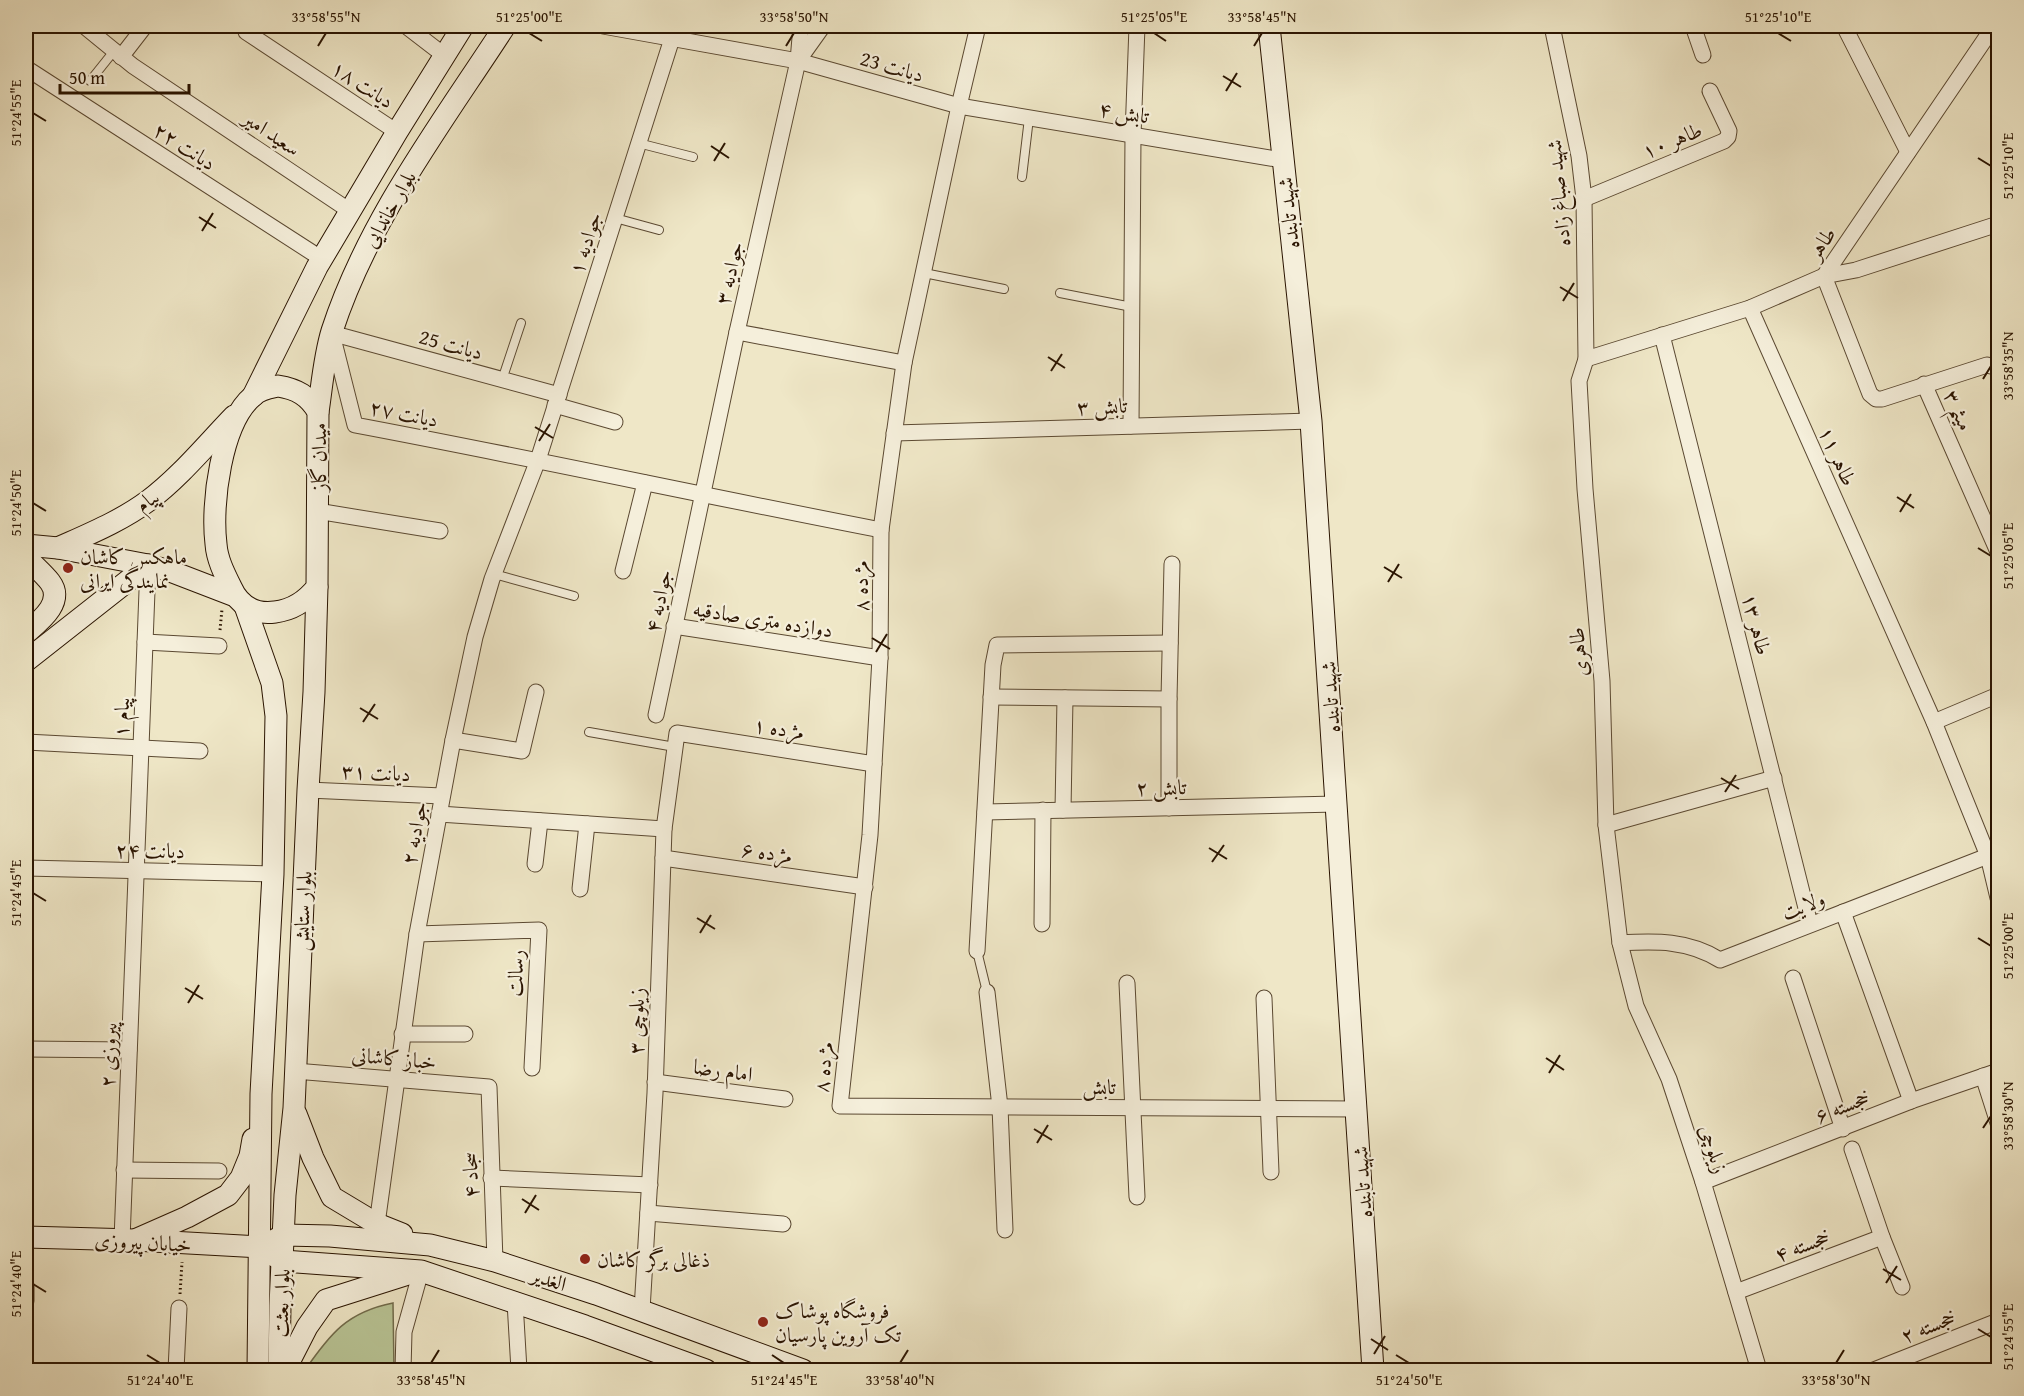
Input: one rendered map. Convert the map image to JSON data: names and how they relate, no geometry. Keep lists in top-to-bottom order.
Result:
{
  "streets": {
    "main road": [
      "بلوار خاندایی",
      "شهید تابنده",
      "میدان گاز",
      "پیام",
      "بلوار ستایش",
      "خیابان پیروزی",
      "الغدیر",
      "بلوار بعثت"
    ],
    "street": [
      "دیانت 23",
      "دیانت ۱۸",
      "تابش ۴",
      "سعید امیر",
      "طاهر ۱۰",
      "دیانت ۲۲",
      "شهید صباغ زاده",
      "جوادیه ۱",
      "طاهر",
      "جوادیه ۳",
      "دیانت 25",
      "تابش ۳",
      "میثم ۳",
      "دیانت ۲۷",
      "طاهر ۱۱",
      "مژده ۸",
      "جوادیه ۴",
      "دوازده متری صادقیه",
      "طاهر ۱۳",
      "طاهری",
      "پیام ۱",
      "مژده ۱",
      "دیانت ۳۱",
      "تابش ۲",
      "جوادیه ۲",
      "دیانت ۲۴",
      "مژده ۶",
      "ولایت",
      "رسالت",
      "زیلوچی ۳",
      "پیروزی ۲",
      "خباز کاشانی",
      "امام رضا",
      "تابش",
      "خجسته ۶",
      "زیلوچی",
      "سجاد ۴",
      "خجسته ۴",
      "خجسته ۲"
    ]
  },
  "crossings": [
    ["دیانت 23", "تابش ۴"],
    ["دیانت 23", "جوادیه ۱"],
    ["دیانت 23", "جوادیه ۳"],
    ["دیانت 23", "مژده ۸"],
    ["دیانت ۱۸", "بلوار خاندایی"],
    ["تابش ۴", "شهید تابنده"],
    ["تابش ۴", "مژده ۸"],
    ["سعید امیر", "بلوار خاندایی"],
    ["طاهر ۱۰", "شهید صباغ زاده"],
    ["دیانت ۲۲", "بلوار خاندایی"],
    ["شهید صباغ زاده", "طاهر"],
    ["شهید صباغ زاده", "طاهری"],
    ["بلوار خاندایی", "دیانت 25"],
    ["بلوار خاندایی", "دیانت ۲۷"],
    ["بلوار خاندایی", "میدان گاز"],
    ["بلوار خاندایی", "پیام"],
    ["شهید تابنده", "تابش ۳"],
    ["شهید تابنده", "تابش ۲"],
    ["شهید تابنده", "تابش"],
    ["جوادیه ۱", "دیانت 25"],
    ["جوادیه ۱", "دیانت ۲۷"],
    ["جوادیه ۱", "جوادیه ۲"],
    ["طاهر", "طاهر ۱۱"],
    ["طاهر", "طاهر ۱۳"],
    ["طاهر", "طاهری"],
    ["جوادیه ۳", "جوادیه ۴"],
    ["دیانت 25", "دیانت ۲۷"],
    ["تابش ۳", "مژده ۸"],
    ["دیانت ۲۷", "جوادیه ۲"],
    ["میدان گاز", "پیام"],
    ["میدان گاز", "بلوار ستایش"],
    ["مژده ۸", "دوازده متری صادقیه"],
    ["مژده ۸", "مژده ۱"],
    ["مژده ۸", "مژده ۶"],
    ["مژده ۸", "تابش"],
    ["جوادیه ۴", "دوازده متری صادقیه"],
    ["طاهر ۱۳", "ولایت"],
    ["طاهری", "ولایت"],
    ["طاهری", "زیلوچی"],
    ["پیام ۱", "دیانت ۲۴"],
    ["پیام ۱", "پیروزی ۲"],
    ["مژده ۱", "زیلوچی ۳"],
    ["دیانت ۳۱", "جوادیه ۲"],
    ["دیانت ۳۱", "بلوار ستایش"],
    ["جوادیه ۲", "رسالت"],
    ["جوادیه ۲", "خباز کاشانی"],
    ["دیانت ۲۴", "بلوار ستایش"],
    ["دیانت ۲۴", "پیروزی ۲"],
    ["مژده ۶", "زیلوچی ۳"],
    ["ولایت", "زیلوچی"],
    ["بلوار ستایش", "خباز کاشانی"],
    ["بلوار ستایش", "خیابان پیروزی"],
    ["بلوار ستایش", "الغدیر"],
    ["بلوار ستایش", "بلوار بعثت"],
    ["زیلوچی ۳", "امام رضا"],
    ["زیلوچی ۳", "الغدیر"],
    ["پیروزی ۲", "خیابان پیروزی"],
    ["خباز کاشانی", "سجاد ۴"],
    ["خجسته ۶", "زیلوچی"],
    ["زیلوچی", "خجسته ۴"],
    ["سجاد ۴", "الغدیر"],
    ["خیابان پیروزی", "الغدیر"],
    ["خیابان پیروزی", "بلوار بعثت"],
    ["الغدیر", "بلوار بعثت"]
  ],
  "places": ["ماهکس کاشان نمایندگی ایرانی", "ذغالی برگر کاشان", "فروشگاه پوشاک تک آروین پارسیان"],
  "scale_bar": "50 m",
  "coordinates": [
    "33°58'55\"N",
    "51°25'00\"E",
    "33°58'50\"N",
    "51°25'05\"E",
    "33°58'45\"N",
    "51°25'10\"E",
    "51°24'55\"E",
    "33°58'35\"N",
    "51°24'50\"E",
    "51°24'45\"E",
    "33°58'30\"N",
    "51°24'40\"E",
    "33°58'40\"N"
  ]
}
